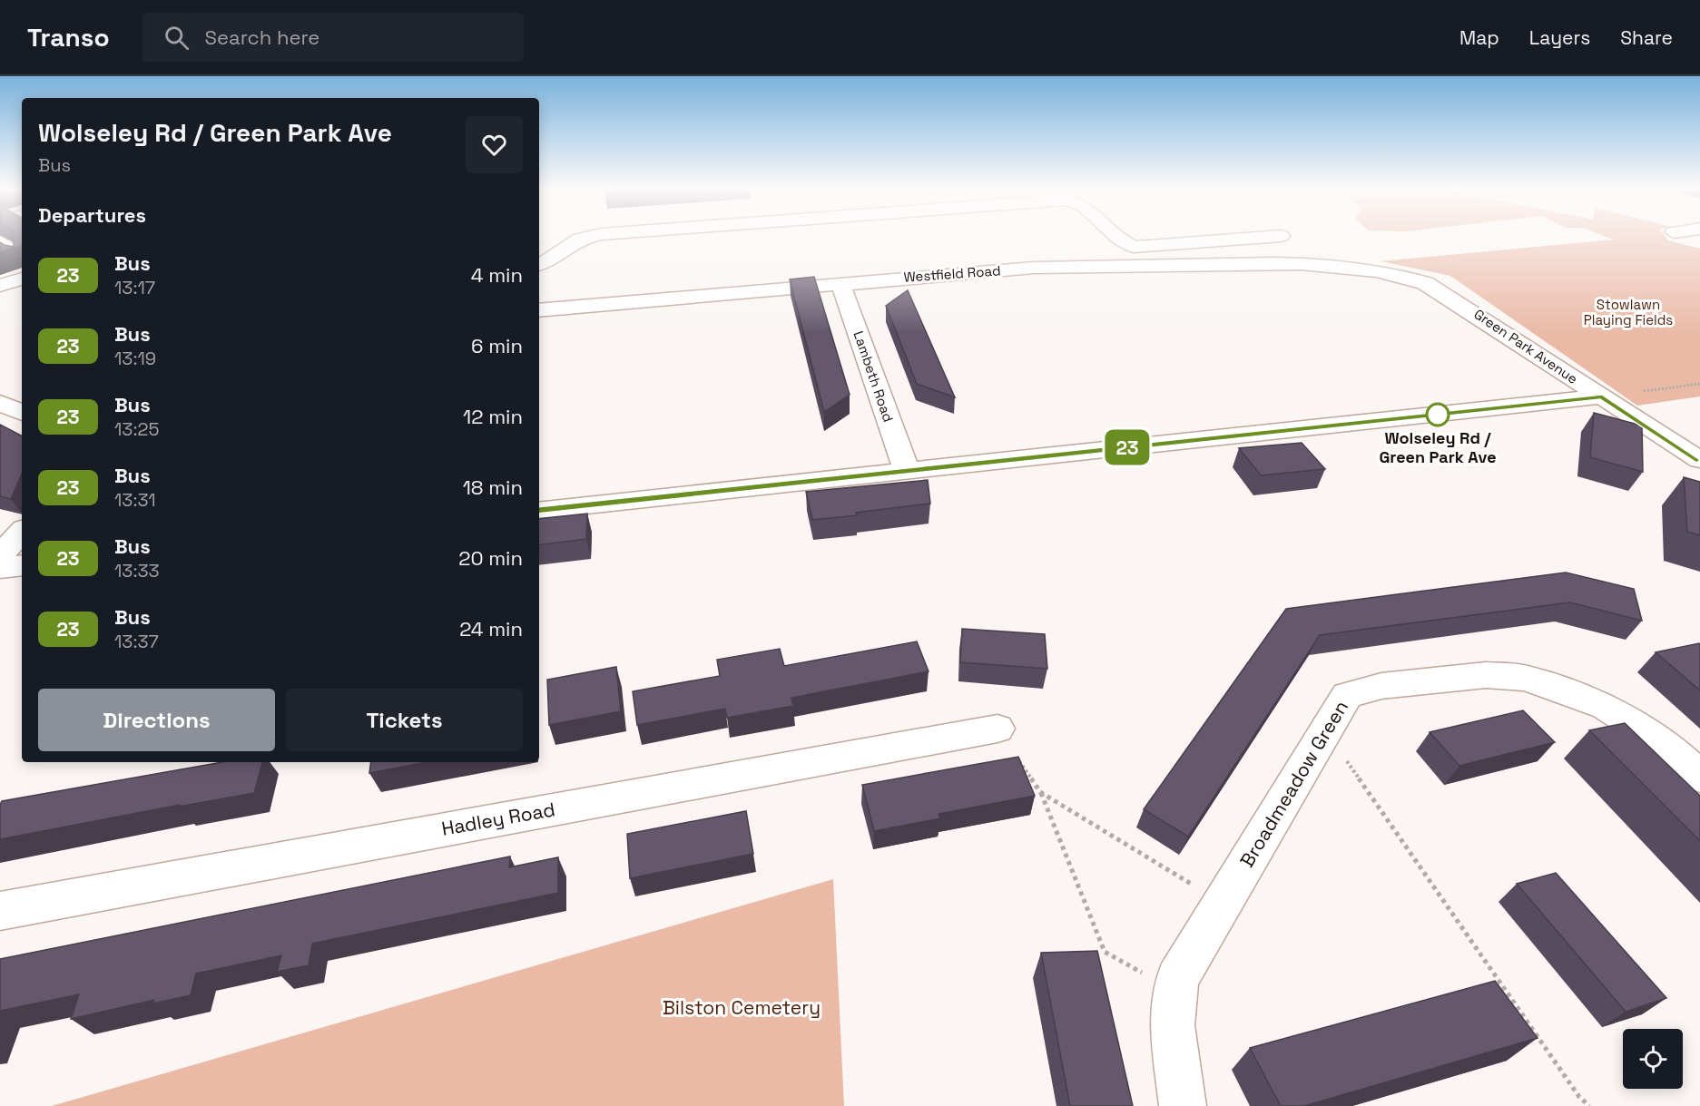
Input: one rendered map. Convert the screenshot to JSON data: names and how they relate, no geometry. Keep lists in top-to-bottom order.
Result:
{
  "streets": {
    "main road": [
      "Westfield Road",
      "Green Park Avenue",
      "Lambeth Road",
      "Broadmeadow Green",
      "Hadley Road"
    ]
  },
  "crossings": [
    ["Westfield Road", "Green Park Avenue"],
    ["Westfield Road", "Lambeth Road"]
  ],
  "parks": ["Stowlawn Playing Fields", "Bilston Cemetery"],
  "places": ["Wolseley Rd / Green Park Ave"],
  "lines": ["bus line 23"],
  "page": {
    "header": "Transo",
    "search": "Search here",
    "nav": ["Map", "Layers", "Share"],
    "on_map": "23",
    "heading": [
      ["Wolseley Rd / Green Park Ave", "Bus"],
      "Departures"
    ],
    "list": [
      {
        "mark": "23",
        "name": "Bus",
        "note": "13:17",
        "value": "4 min"
      },
      {
        "mark": "23",
        "name": "Bus",
        "note": "13:19",
        "value": "6 min"
      },
      {
        "mark": "23",
        "name": "Bus",
        "note": "13:25",
        "value": "12 min"
      },
      {
        "mark": "23",
        "name": "Bus",
        "note": "13:31",
        "value": "18 min"
      },
      {
        "mark": "23",
        "name": "Bus",
        "note": "13:33",
        "value": "20 min"
      },
      {
        "mark": "23",
        "name": "Bus",
        "note": "13:37",
        "value": "24 min"
      }
    ],
    "buttons": ["Directions", "Tickets"]
  }
}
